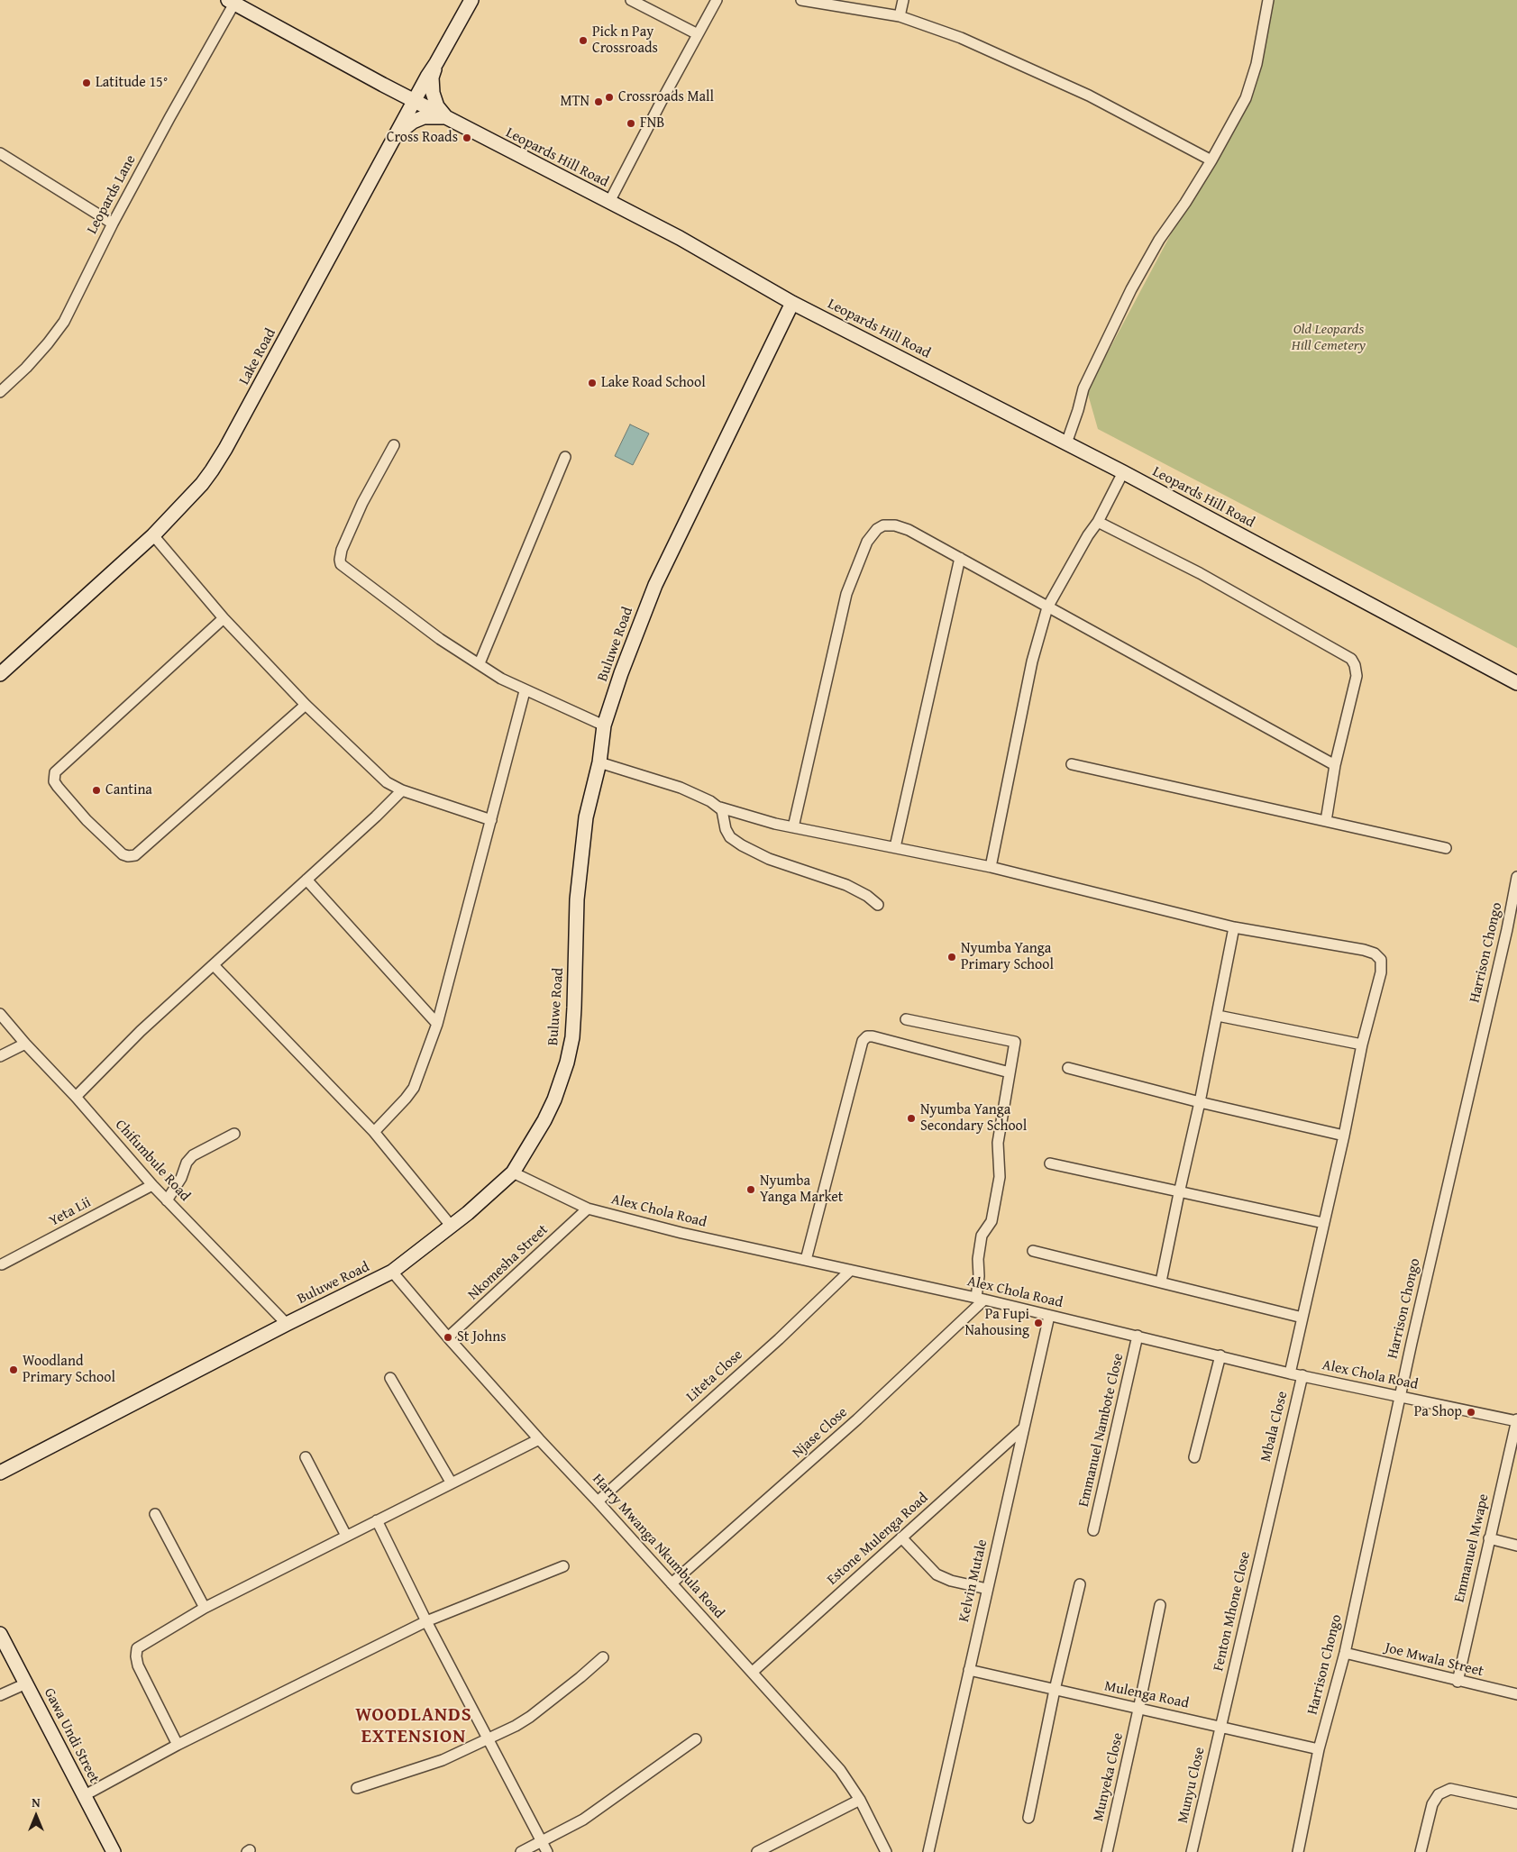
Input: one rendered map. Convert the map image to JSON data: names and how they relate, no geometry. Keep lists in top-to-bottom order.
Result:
{
  "streets": {
    "main road": [
      "Leopards Hill Road",
      "Lake Road",
      "Buluwe Road",
      "Gawa Undi Street"
    ],
    "street": [
      "Leopards Lane",
      "Harrison Chongo",
      "Chifumbule Road",
      "Alex Chola Road",
      "Yeta Lii",
      "Nkomesha Street",
      "Liteta Close",
      "Mbala Close",
      "Emmanuel Nambote Close",
      "Njase Close",
      "Estone Mulenga Road",
      "Harry Mwanga Nkumbula Road",
      "Emmanuel Mwape",
      "Kelvin Mutale",
      "Fenton Mhone Close",
      "Joe Mwala Street",
      "Mulenga Road",
      "Munyeka Close",
      "Munyu Close"
    ]
  },
  "crossings": [
    ["Leopards Hill Road", "Leopards Lane"],
    ["Leopards Hill Road", "Lake Road"],
    ["Leopards Hill Road", "Buluwe Road"],
    ["Buluwe Road", "Chifumbule Road"],
    ["Buluwe Road", "Alex Chola Road"],
    ["Buluwe Road", "Harry Mwanga Nkumbula Road"],
    ["Harrison Chongo", "Alex Chola Road"],
    ["Harrison Chongo", "Joe Mwala Street"],
    ["Harrison Chongo", "Mulenga Road"],
    ["Chifumbule Road", "Yeta Lii"],
    ["Alex Chola Road", "Nkomesha Street"],
    ["Alex Chola Road", "Liteta Close"],
    ["Alex Chola Road", "Mbala Close"],
    ["Alex Chola Road", "Emmanuel Nambote Close"],
    ["Alex Chola Road", "Njase Close"],
    ["Alex Chola Road", "Emmanuel Mwape"],
    ["Alex Chola Road", "Kelvin Mutale"],
    ["Nkomesha Street", "Harry Mwanga Nkumbula Road"],
    ["Liteta Close", "Harry Mwanga Nkumbula Road"],
    ["Mbala Close", "Fenton Mhone Close"],
    ["Njase Close", "Harry Mwanga Nkumbula Road"],
    ["Estone Mulenga Road", "Harry Mwanga Nkumbula Road"],
    ["Estone Mulenga Road", "Kelvin Mutale"],
    ["Emmanuel Mwape", "Joe Mwala Street"],
    ["Kelvin Mutale", "Mulenga Road"],
    ["Fenton Mhone Close", "Mulenga Road"],
    ["Fenton Mhone Close", "Munyu Close"],
    ["Mulenga Road", "Munyeka Close"],
    ["Mulenga Road", "Munyu Close"]
  ],
  "districts": ["WOODLANDS EXTENSION"],
  "parks": ["Old Leopards Hill Cemetery"],
  "places": [
    "Pick n Pay Crossroads",
    "Latitude 15°",
    "Crossroads Mall",
    "MTN",
    "FNB",
    "Cross Roads",
    "Lake Road School",
    "Cantina",
    "Nyumba Yanga Primary School",
    "Nyumba Yanga Secondary School",
    "Nyumba Yanga Market",
    "Pa Fupi Nahousing",
    "St Johns",
    "Woodland Primary School",
    "Pa Shop"
  ],
  "north": "top"
}
